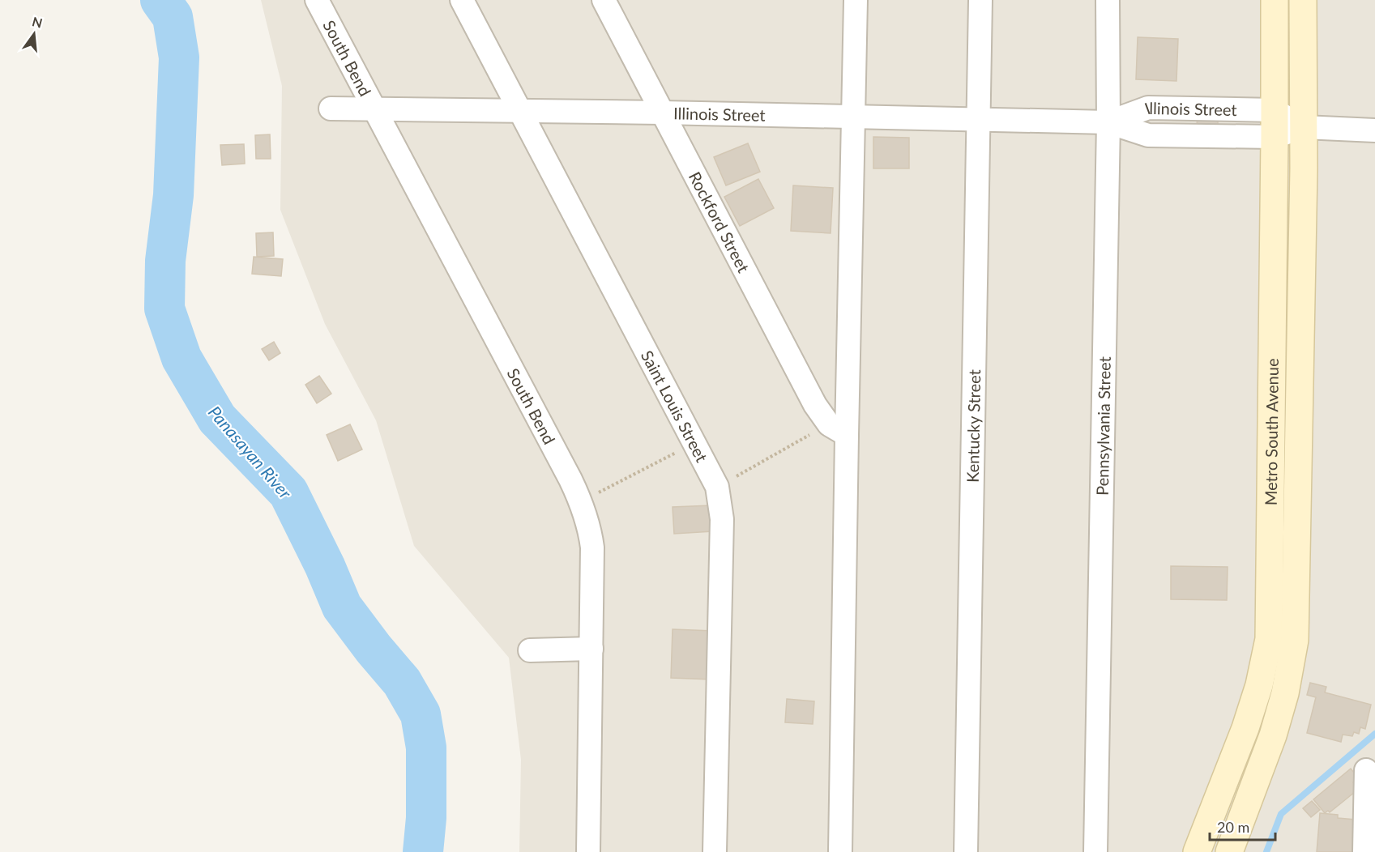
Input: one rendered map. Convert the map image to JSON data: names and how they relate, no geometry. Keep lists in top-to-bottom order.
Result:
{
  "streets": {
    "street": [
      "South Bend",
      "Illinois Street",
      "Rockford Street",
      "Saint Louis Street",
      "Kentucky Street",
      "Pennsylvania Street",
      "Metro South Avenue"
    ]
  },
  "crossings": [
    ["South Bend", "Illinois Street"],
    ["Illinois Street", "Rockford Street"],
    ["Illinois Street", "Saint Louis Street"],
    ["Illinois Street", "Kentucky Street"],
    ["Illinois Street", "Pennsylvania Street"],
    ["Illinois Street", "Metro South Avenue"]
  ],
  "water": ["Panasayan River"],
  "scale_bar": "20 m",
  "north": "top"
}
